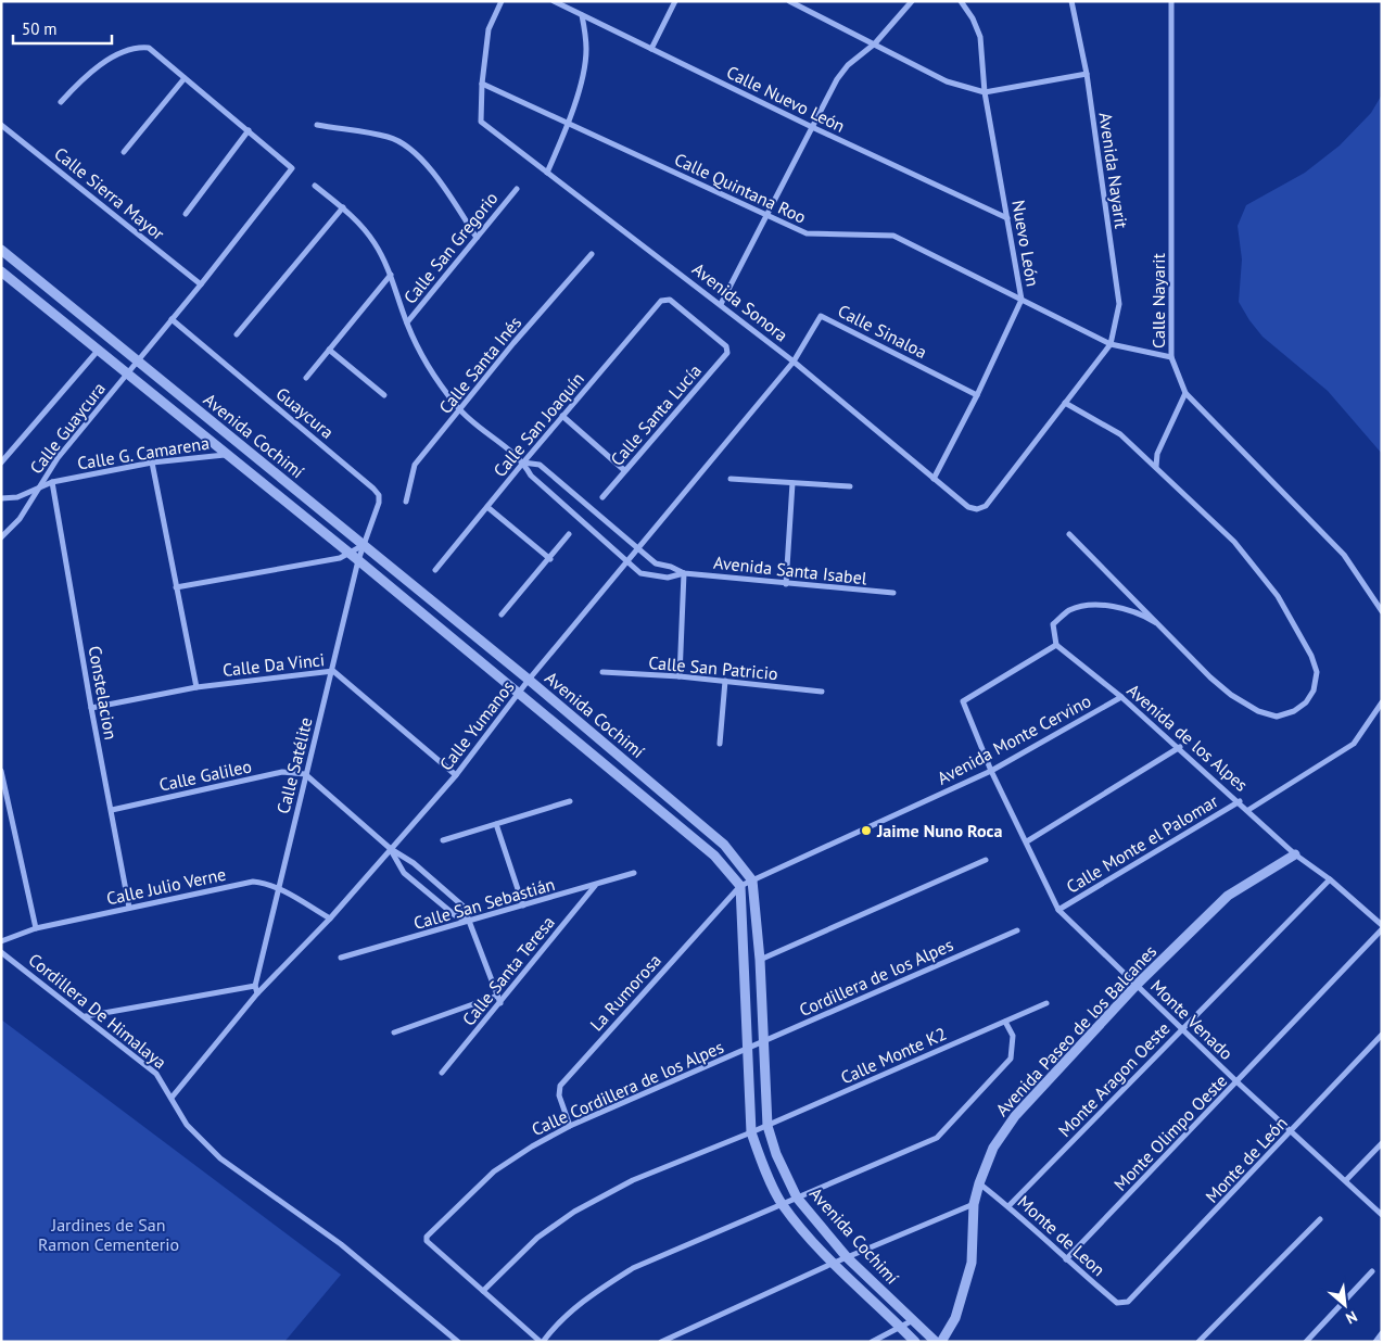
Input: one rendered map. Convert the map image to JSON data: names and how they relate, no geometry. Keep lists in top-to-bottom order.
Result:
{
  "streets": {
    "street": [
      "Calle Nuevo León",
      "Avenida Nayarit",
      "Calle Quintana Roo",
      "Calle Sierra Mayor",
      "Nuevo León",
      "Calle San Gregorio",
      "Calle Nayarit",
      "Avenida Sonora",
      "Calle Sinaloa",
      "Calle Santa Inés",
      "Guaycura",
      "Calle Santa Lucía",
      "Calle San Joaquín",
      "Calle Guaycura",
      "Avenida Cochimí",
      "Calle G. Camarena",
      "Avenida Santa Isabel",
      "Calle Da Vinci",
      "Calle San Patricio",
      "Constelacion",
      "Calle Yumanos",
      "Avenida de los Alpes",
      "Avenida Monte Cervino",
      "Calle Satélite",
      "Calle Galileo",
      "Calle Monte el Palomar",
      "Calle Julio Verne",
      "Calle San Sebastián",
      "Calle Santa Teresa",
      "Cordillera de los Alpes",
      "La Rumorosa",
      "Cordillera De Himalaya",
      "Monte Venado",
      "Avenida Paseo de los Balcanes",
      "Calle Monte K2",
      "Monte Aragon Oeste",
      "Calle Cordillera de los Alpes",
      "Monte Olimpo Oeste",
      "Monte de León",
      "Monte de Leon"
    ]
  },
  "crossings": [
    ["Calle Nuevo León", "Nuevo León"],
    ["Avenida Nayarit", "Calle Quintana Roo"],
    ["Avenida Nayarit", "Calle Nayarit"],
    ["Calle Quintana Roo", "Nuevo León"],
    ["Calle Quintana Roo", "Calle Nayarit"],
    ["Calle Quintana Roo", "Avenida Sonora"],
    ["Nuevo León", "Avenida Sonora"],
    ["Nuevo León", "Calle Sinaloa"],
    ["Calle San Gregorio", "Avenida Santa Isabel"],
    ["Avenida Sonora", "Calle Sinaloa"],
    ["Avenida Sonora", "Calle Yumanos"],
    ["Calle Sinaloa", "Calle Yumanos"],
    ["Calle Santa Inés", "Avenida Santa Isabel"],
    ["Guaycura", "Calle Guaycura"],
    ["Guaycura", "Avenida Cochimí"],
    ["Guaycura", "Calle Satélite"],
    ["Calle Santa Lucía", "Calle San Joaquín"],
    ["Calle San Joaquín", "Avenida Santa Isabel"],
    ["Calle Guaycura", "Avenida Cochimí"],
    ["Calle Guaycura", "Calle G. Camarena"],
    ["Avenida Cochimí", "Calle G. Camarena"],
    ["Avenida Cochimí", "Calle Yumanos"],
    ["Avenida Cochimí", "Avenida Monte Cervino"],
    ["Avenida Cochimí", "Calle Satélite"],
    ["Avenida Cochimí", "Cordillera de los Alpes"],
    ["Avenida Cochimí", "La Rumorosa"],
    ["Avenida Cochimí", "Calle Monte K2"],
    ["Avenida Cochimí", "Calle Cordillera de los Alpes"],
    ["Calle G. Camarena", "Constelacion"],
    ["Avenida Santa Isabel", "Calle Yumanos"],
    ["Calle Da Vinci", "Constelacion"],
    ["Calle Da Vinci", "Calle Yumanos"],
    ["Calle Da Vinci", "Calle Satélite"],
    ["Constelacion", "Calle Galileo"],
    ["Constelacion", "Calle Julio Verne"],
    ["Calle Yumanos", "Calle Satélite"],
    ["Calle Yumanos", "Calle Julio Verne"],
    ["Calle Yumanos", "Cordillera De Himalaya"],
    ["Avenida de los Alpes", "Avenida Monte Cervino"],
    ["Avenida de los Alpes", "Calle Monte el Palomar"],
    ["Avenida de los Alpes", "Monte Venado"],
    ["Avenida de los Alpes", "Avenida Paseo de los Balcanes"],
    ["Avenida de los Alpes", "Monte Aragon Oeste"],
    ["Avenida de los Alpes", "Monte Olimpo Oeste"],
    ["Avenida Monte Cervino", "La Rumorosa"],
    ["Avenida Monte Cervino", "Monte Venado"],
    ["Calle Satélite", "Calle Galileo"],
    ["Calle Satélite", "Calle Julio Verne"],
    ["Calle Monte el Palomar", "Monte Venado"],
    ["Calle San Sebastián", "Calle Santa Teresa"],
    ["Cordillera de los Alpes", "Calle Cordillera de los Alpes"],
    ["La Rumorosa", "Calle Cordillera de los Alpes"],
    ["Monte Venado", "Avenida Paseo de los Balcanes"],
    ["Monte Venado", "Monte Aragon Oeste"],
    ["Monte Venado", "Monte Olimpo Oeste"],
    ["Monte Venado", "Monte de León"],
    ["Avenida Paseo de los Balcanes", "Monte de Leon"],
    ["Calle Monte K2", "Calle Cordillera de los Alpes"],
    ["Monte Aragon Oeste", "Monte de Leon"],
    ["Monte Olimpo Oeste", "Monte de Leon"],
    ["Monte de León", "Monte de Leon"]
  ],
  "parks": ["Jardines de San Ramon Cementerio"],
  "places": ["Jaime Nuno Roca"],
  "scale_bar": "50 m",
  "north": "bottom right"
}
